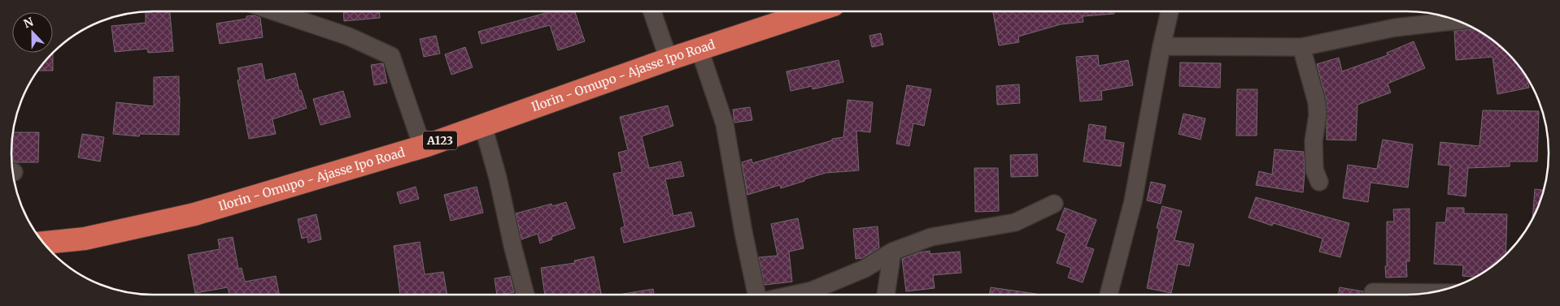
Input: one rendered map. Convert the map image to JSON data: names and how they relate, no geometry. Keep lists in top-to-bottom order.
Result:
{
  "streets": {
    "highway": ["Ilorin - Omupo - Ajasse Ipo Road", "A123"]
  },
  "north": "top"
}
